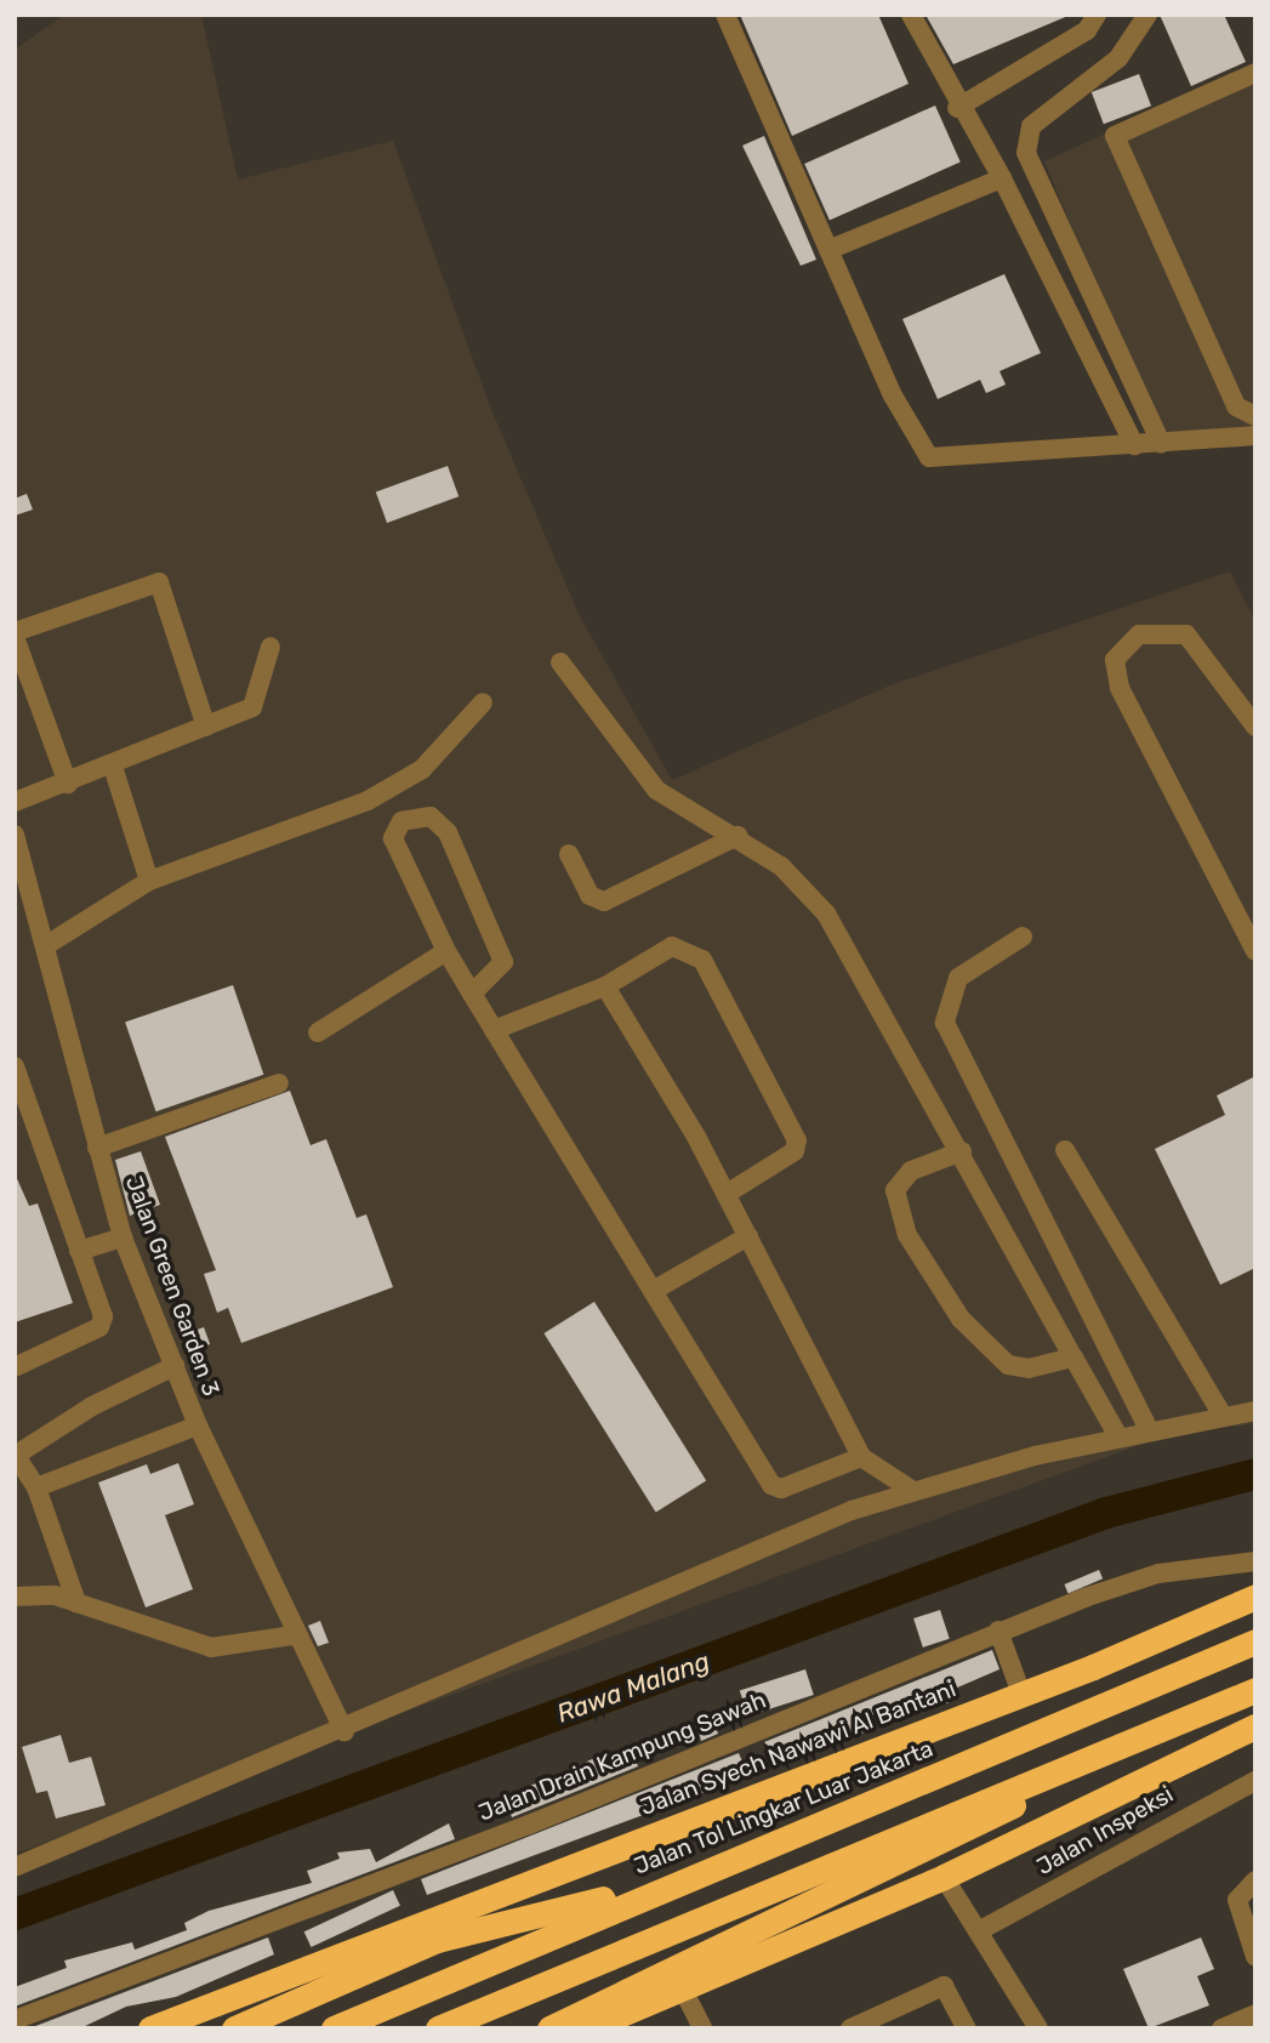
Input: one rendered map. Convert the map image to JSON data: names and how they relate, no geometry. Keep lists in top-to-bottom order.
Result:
{
  "streets": {
    "highway": ["Jalan Syech Nawawi Al Bantani", "Jalan Tol Lingkar Luar Jakarta"],
    "street": ["Jalan Green Garden 3", "Jalan Drain Kampung Sawah", "Jalan Inspeksi"]
  },
  "water": ["Rawa Malang"]
}
